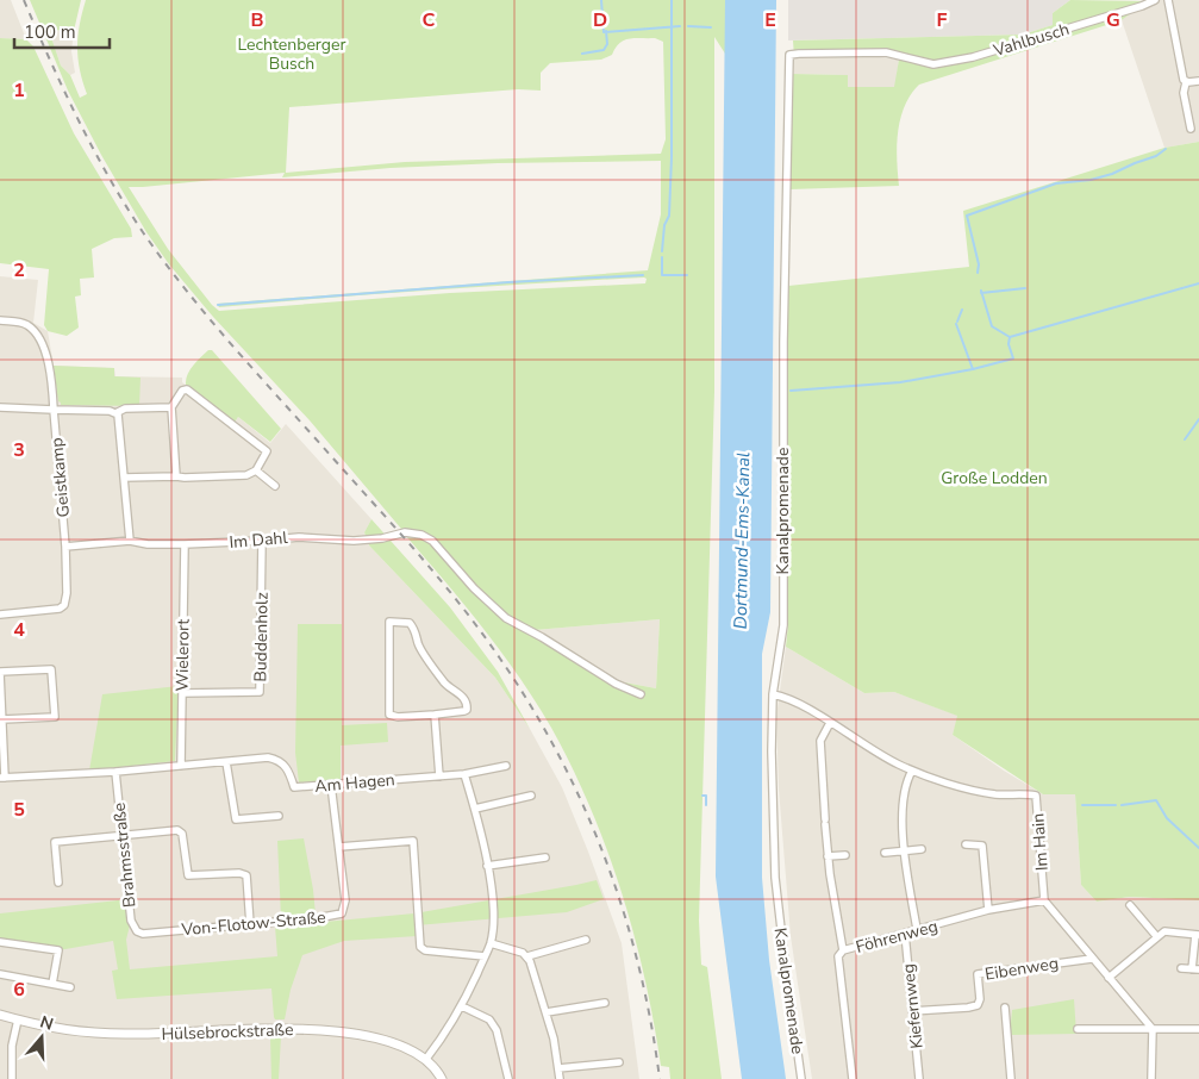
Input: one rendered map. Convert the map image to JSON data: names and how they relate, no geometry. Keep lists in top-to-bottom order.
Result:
{
  "streets": {
    "street": [
      "Vahlbusch",
      "Geistkamp",
      "Kanalpromenade",
      "Im Dahl",
      "Buddenholz",
      "Wielerort",
      "Am Hagen",
      "Im Hain",
      "Brahmsstraße",
      "Von-Flotow-Straße",
      "Föhrenweg",
      "Eibenweg",
      "Kiefernweg",
      "Hülsebrockstraße"
    ]
  },
  "crossings": [
    ["Vahlbusch", "Kanalpromenade"],
    ["Kanalpromenade", "Im Hain"],
    ["Im Dahl", "Buddenholz"],
    ["Im Dahl", "Wielerort"],
    ["Buddenholz", "Wielerort"],
    ["Wielerort", "Am Hagen"],
    ["Am Hagen", "Brahmsstraße"],
    ["Am Hagen", "Von-Flotow-Straße"],
    ["Im Hain", "Föhrenweg"],
    ["Brahmsstraße", "Von-Flotow-Straße"],
    ["Föhrenweg", "Kiefernweg"],
    ["Eibenweg", "Kiefernweg"]
  ],
  "water": ["Dortmund-Ems-Kanal"],
  "parks": ["Lechtenberger Busch", "Große Lodden"],
  "scale_bar": "100 m",
  "north": "top",
  "grid": {
    "columns": [
      "B",
      "C",
      "D",
      "E",
      "F",
      "G"
    ],
    "rows": [
      "1",
      "2",
      "3",
      "4",
      "5",
      "6"
    ]
  }
}
